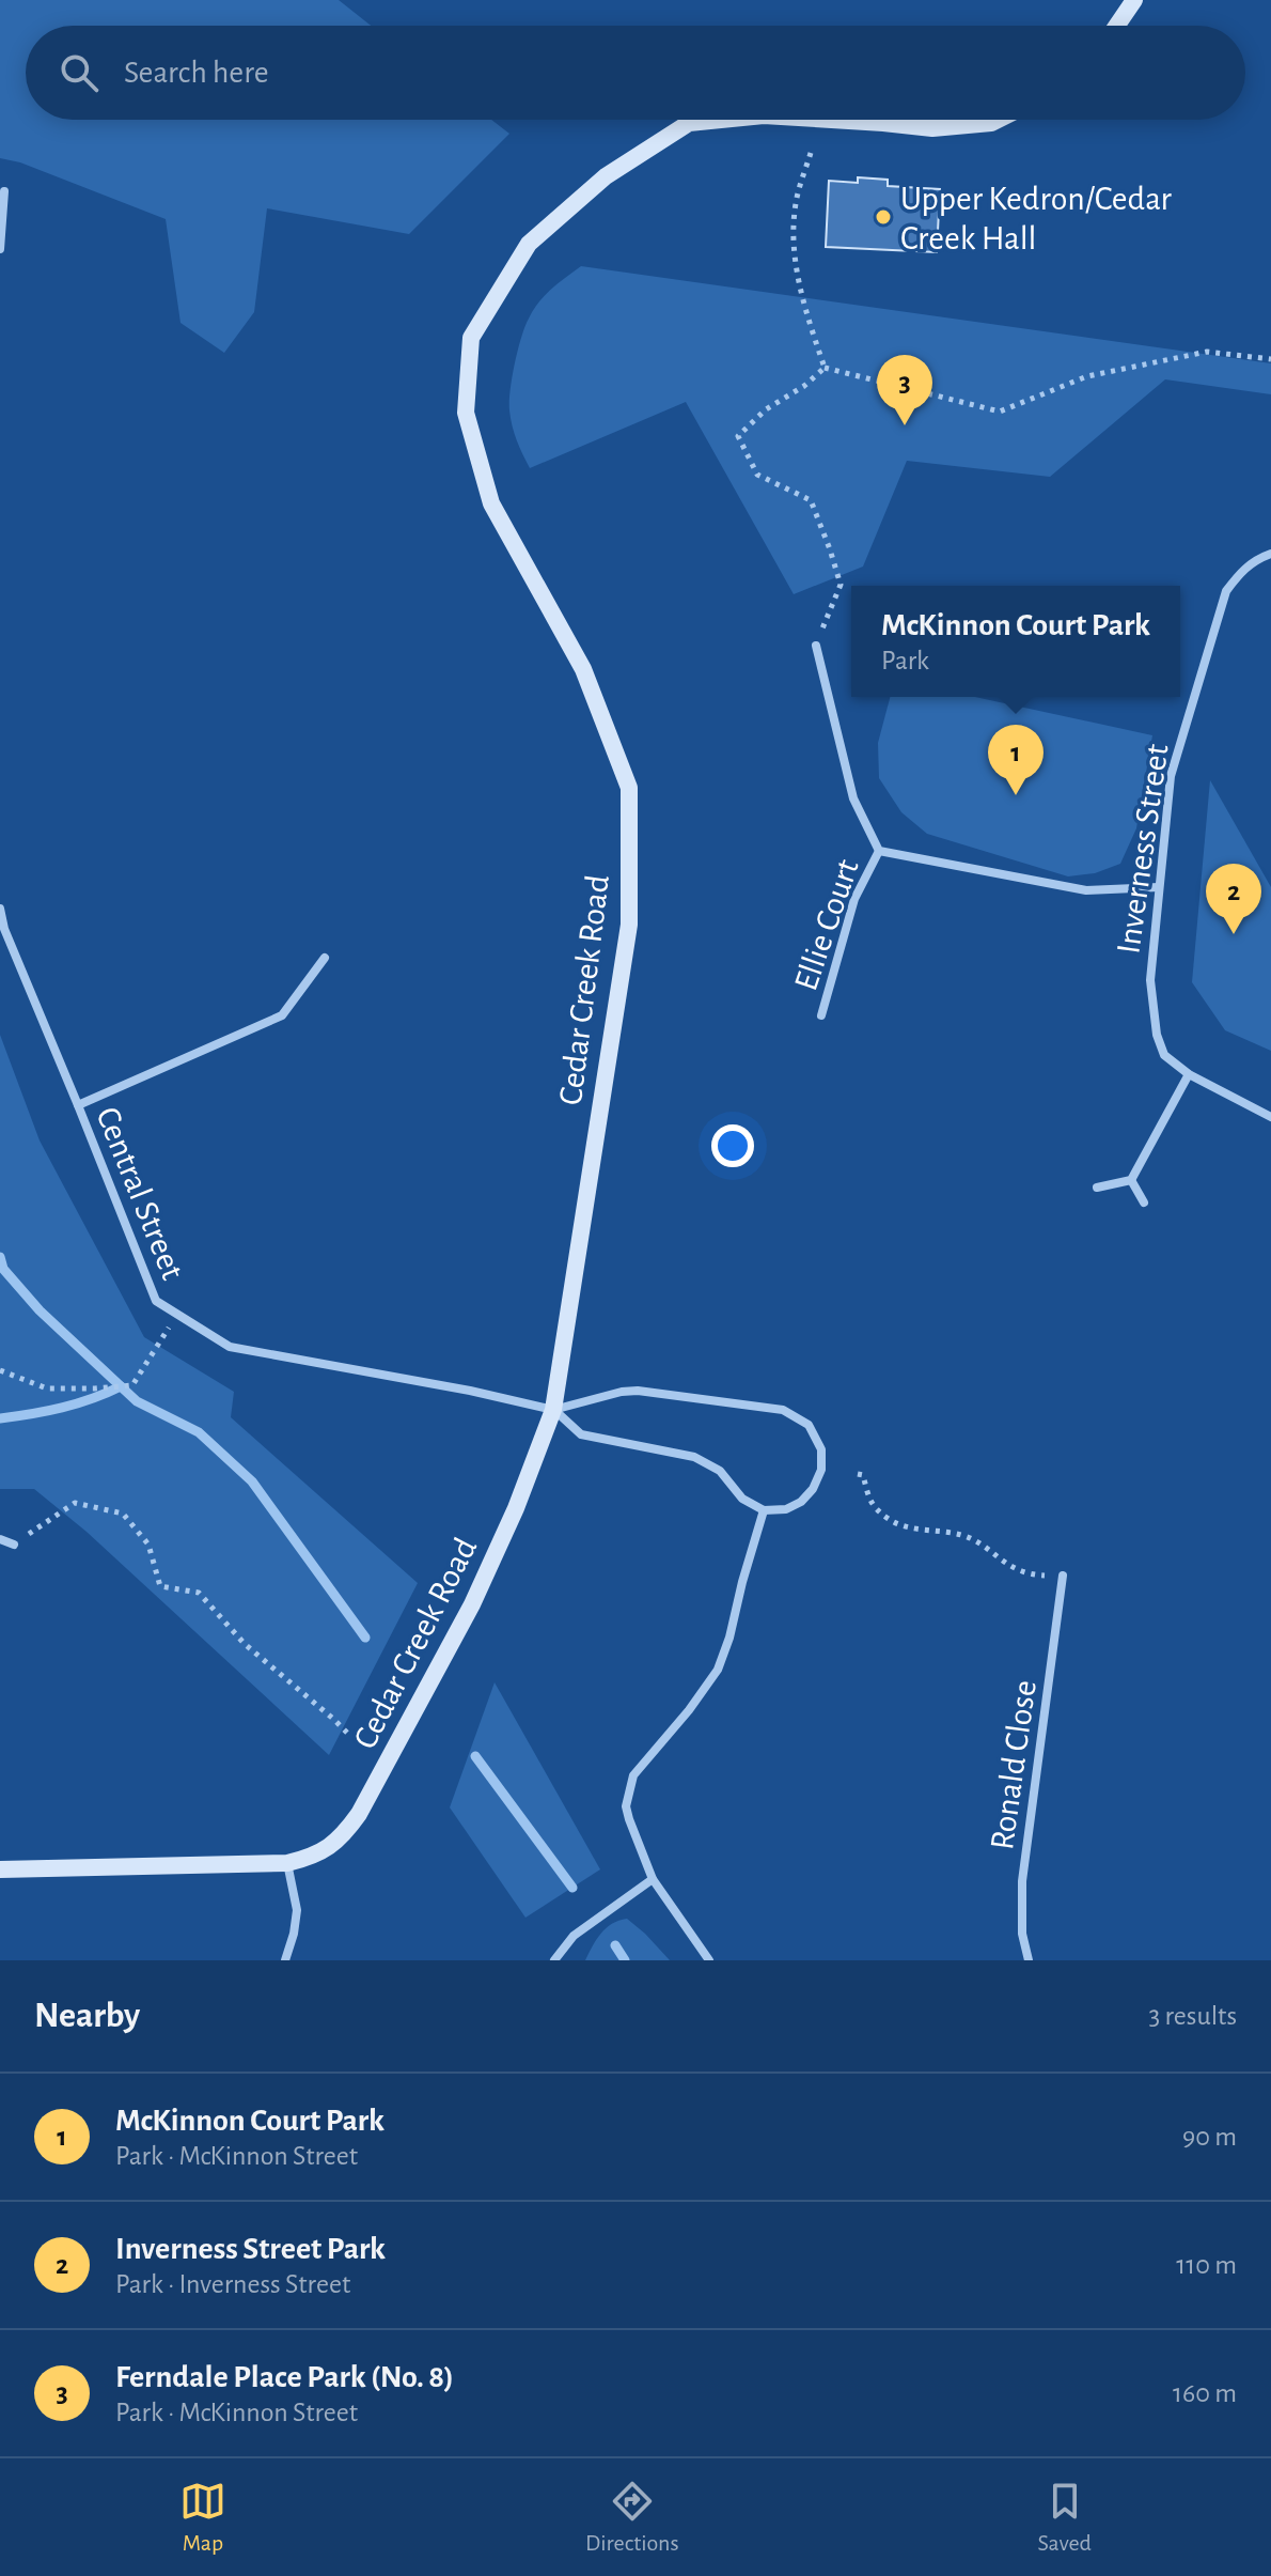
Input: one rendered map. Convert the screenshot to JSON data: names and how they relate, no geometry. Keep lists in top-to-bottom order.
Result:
{
  "streets": {
    "street": [
      "Inverness Street",
      "Ellie Court",
      "Cedar Creek Road",
      "Central Street",
      "Ronald Close"
    ]
  },
  "crossings": [
    ["Cedar Creek Road", "Central Street"]
  ],
  "places": ["Upper Kedron/Cedar Creek Hall"],
  "page": {
    "search": "Search here",
    "pins": ["3", "1", "2"],
    "popup": ["McKinnon Court Park", "Park"],
    "heading": ["Nearby", "3 results"],
    "list": [
      {
        "mark": "1",
        "name": "McKinnon Court Park",
        "note": "Park · McKinnon Street",
        "value": "90 m"
      },
      {
        "mark": "2",
        "name": "Inverness Street Park",
        "note": "Park · Inverness Street",
        "value": "110 m"
      },
      {
        "mark": "3",
        "name": "Ferndale Place Park (No. 8)",
        "note": "Park · McKinnon Street",
        "value": "160 m"
      }
    ],
    "nav": ["Map", "Directions", "Saved"]
  }
}
